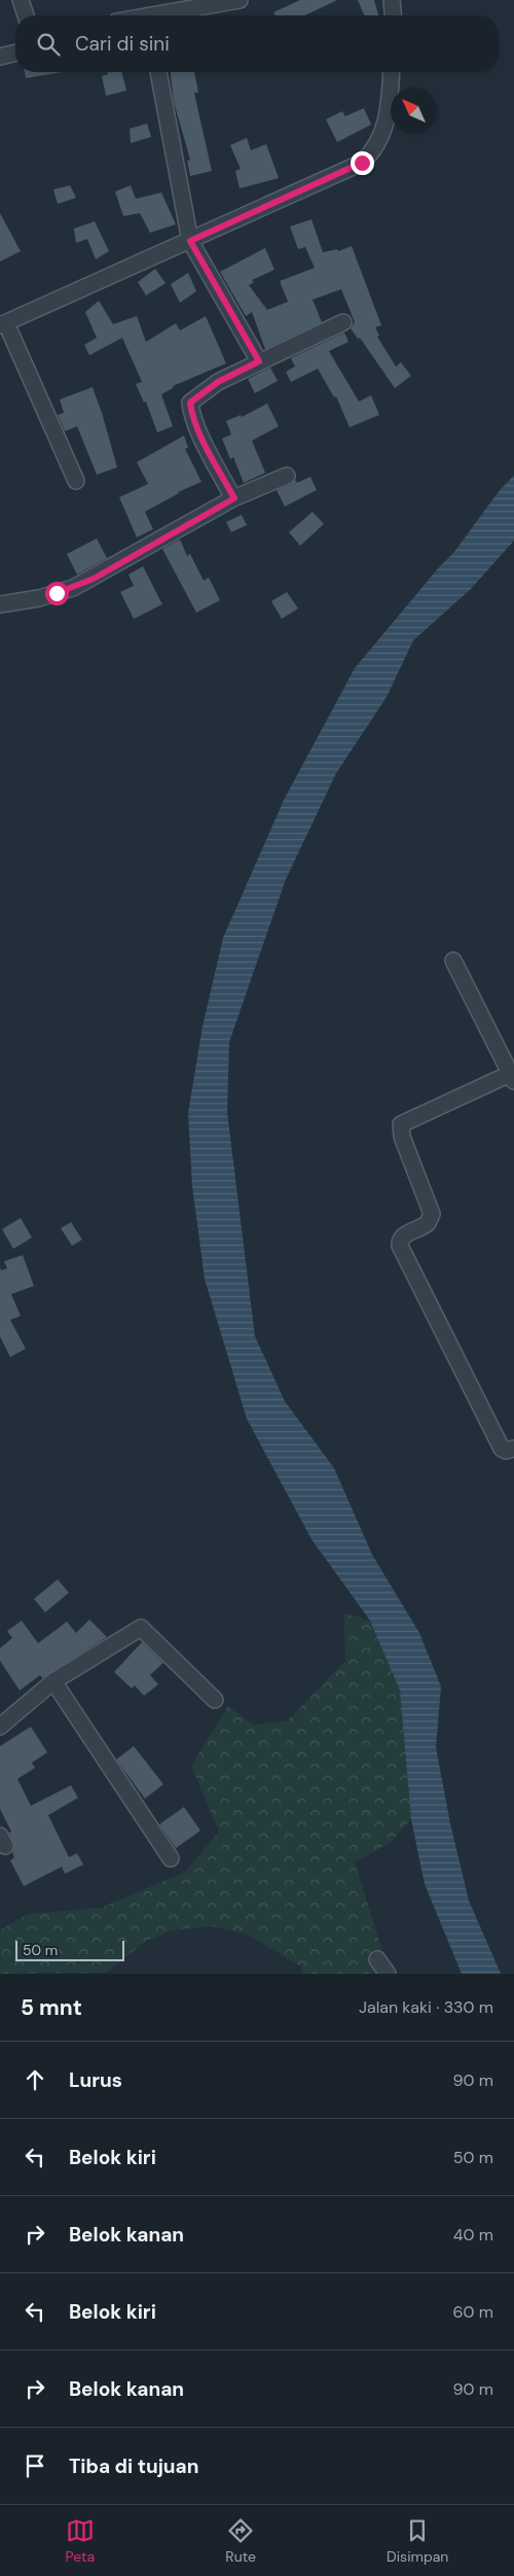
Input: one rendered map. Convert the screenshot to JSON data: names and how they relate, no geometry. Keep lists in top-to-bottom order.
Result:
{
  "scale_bar": "50 m",
  "north": "top left",
  "page": {
    "search": "Cari di sini",
    "scale": "50 m",
    "heading": ["5 mnt", "Jalan kaki · 330 m"],
    "list": [
      ["Lurus", "90 m"],
      ["Belok kiri", "50 m"],
      ["Belok kanan", "40 m"],
      ["Belok kiri", "60 m"],
      ["Belok kanan", "90 m"],
      "Tiba di tujuan"
    ],
    "nav": ["Peta", "Rute", "Disimpan"]
  }
}
